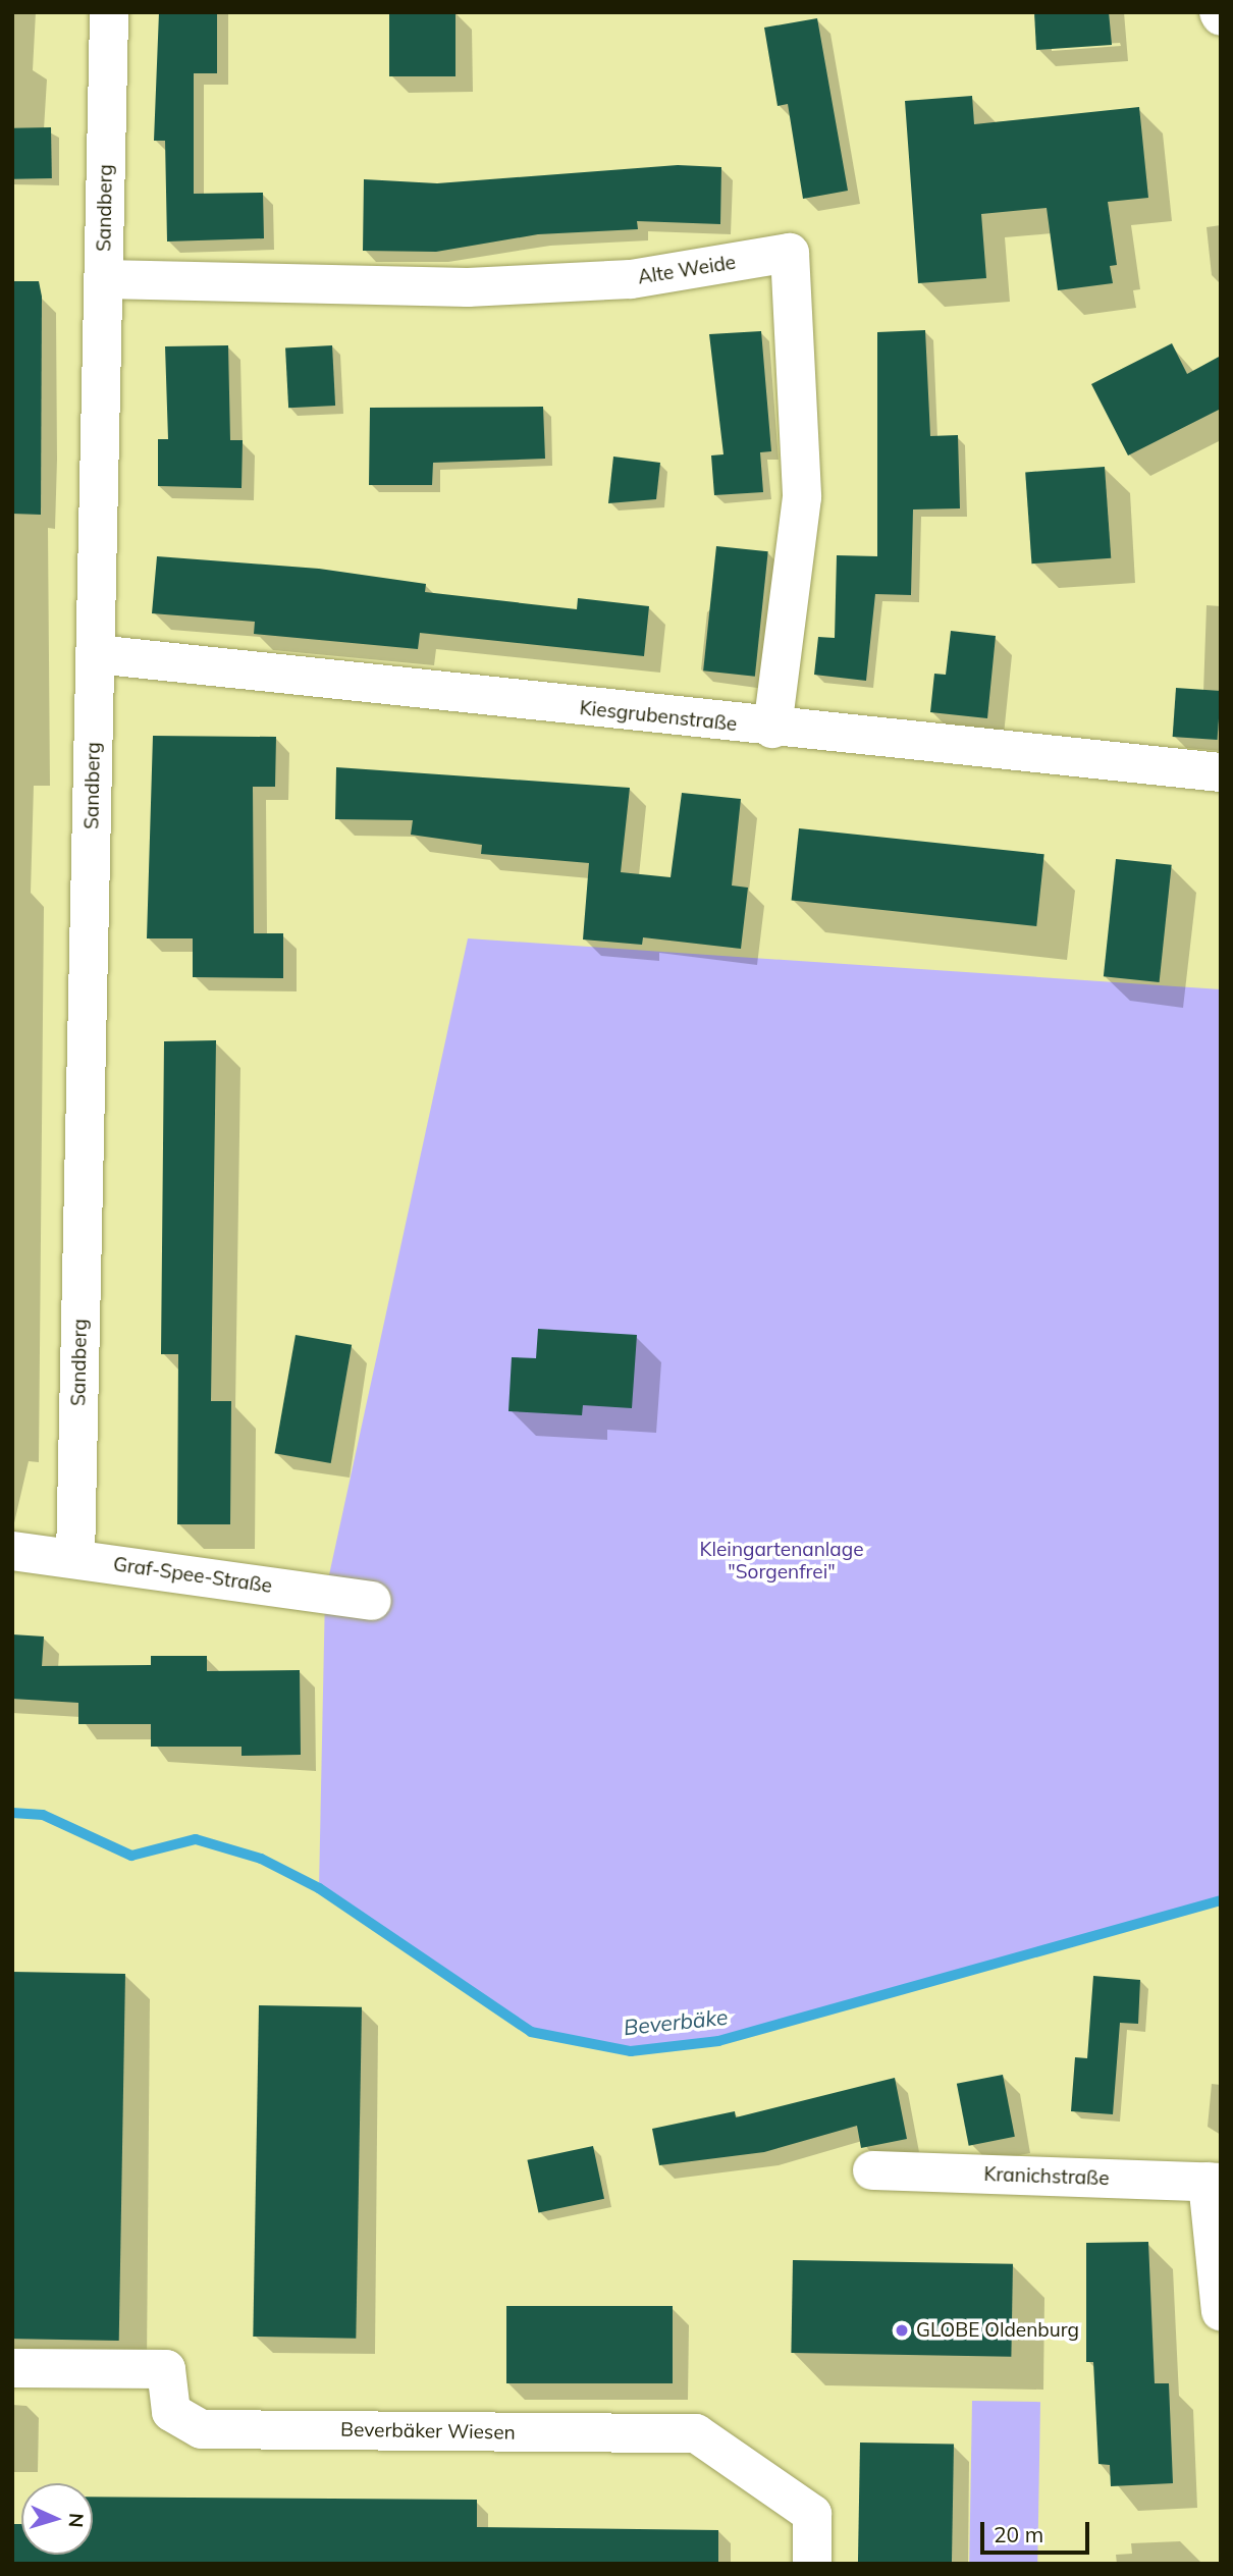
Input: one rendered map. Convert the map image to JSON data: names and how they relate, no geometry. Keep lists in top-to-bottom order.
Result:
{
  "streets": {
    "street": [
      "Sandberg",
      "Alte Weide",
      "Kiesgrubenstraße",
      "Graf-Spee-Straße",
      "Kranichstraße",
      "Beverbäker Wiesen"
    ]
  },
  "crossings": [
    ["Sandberg", "Alte Weide"],
    ["Sandberg", "Kiesgrubenstraße"],
    ["Sandberg", "Graf-Spee-Straße"],
    ["Alte Weide", "Kiesgrubenstraße"]
  ],
  "water": ["Beverbäke"],
  "parks": ["Kleingartenanlage \"Sorgenfrei\""],
  "places": ["GLOBE Oldenburg"],
  "scale_bar": "20 m",
  "north": "right"
}
